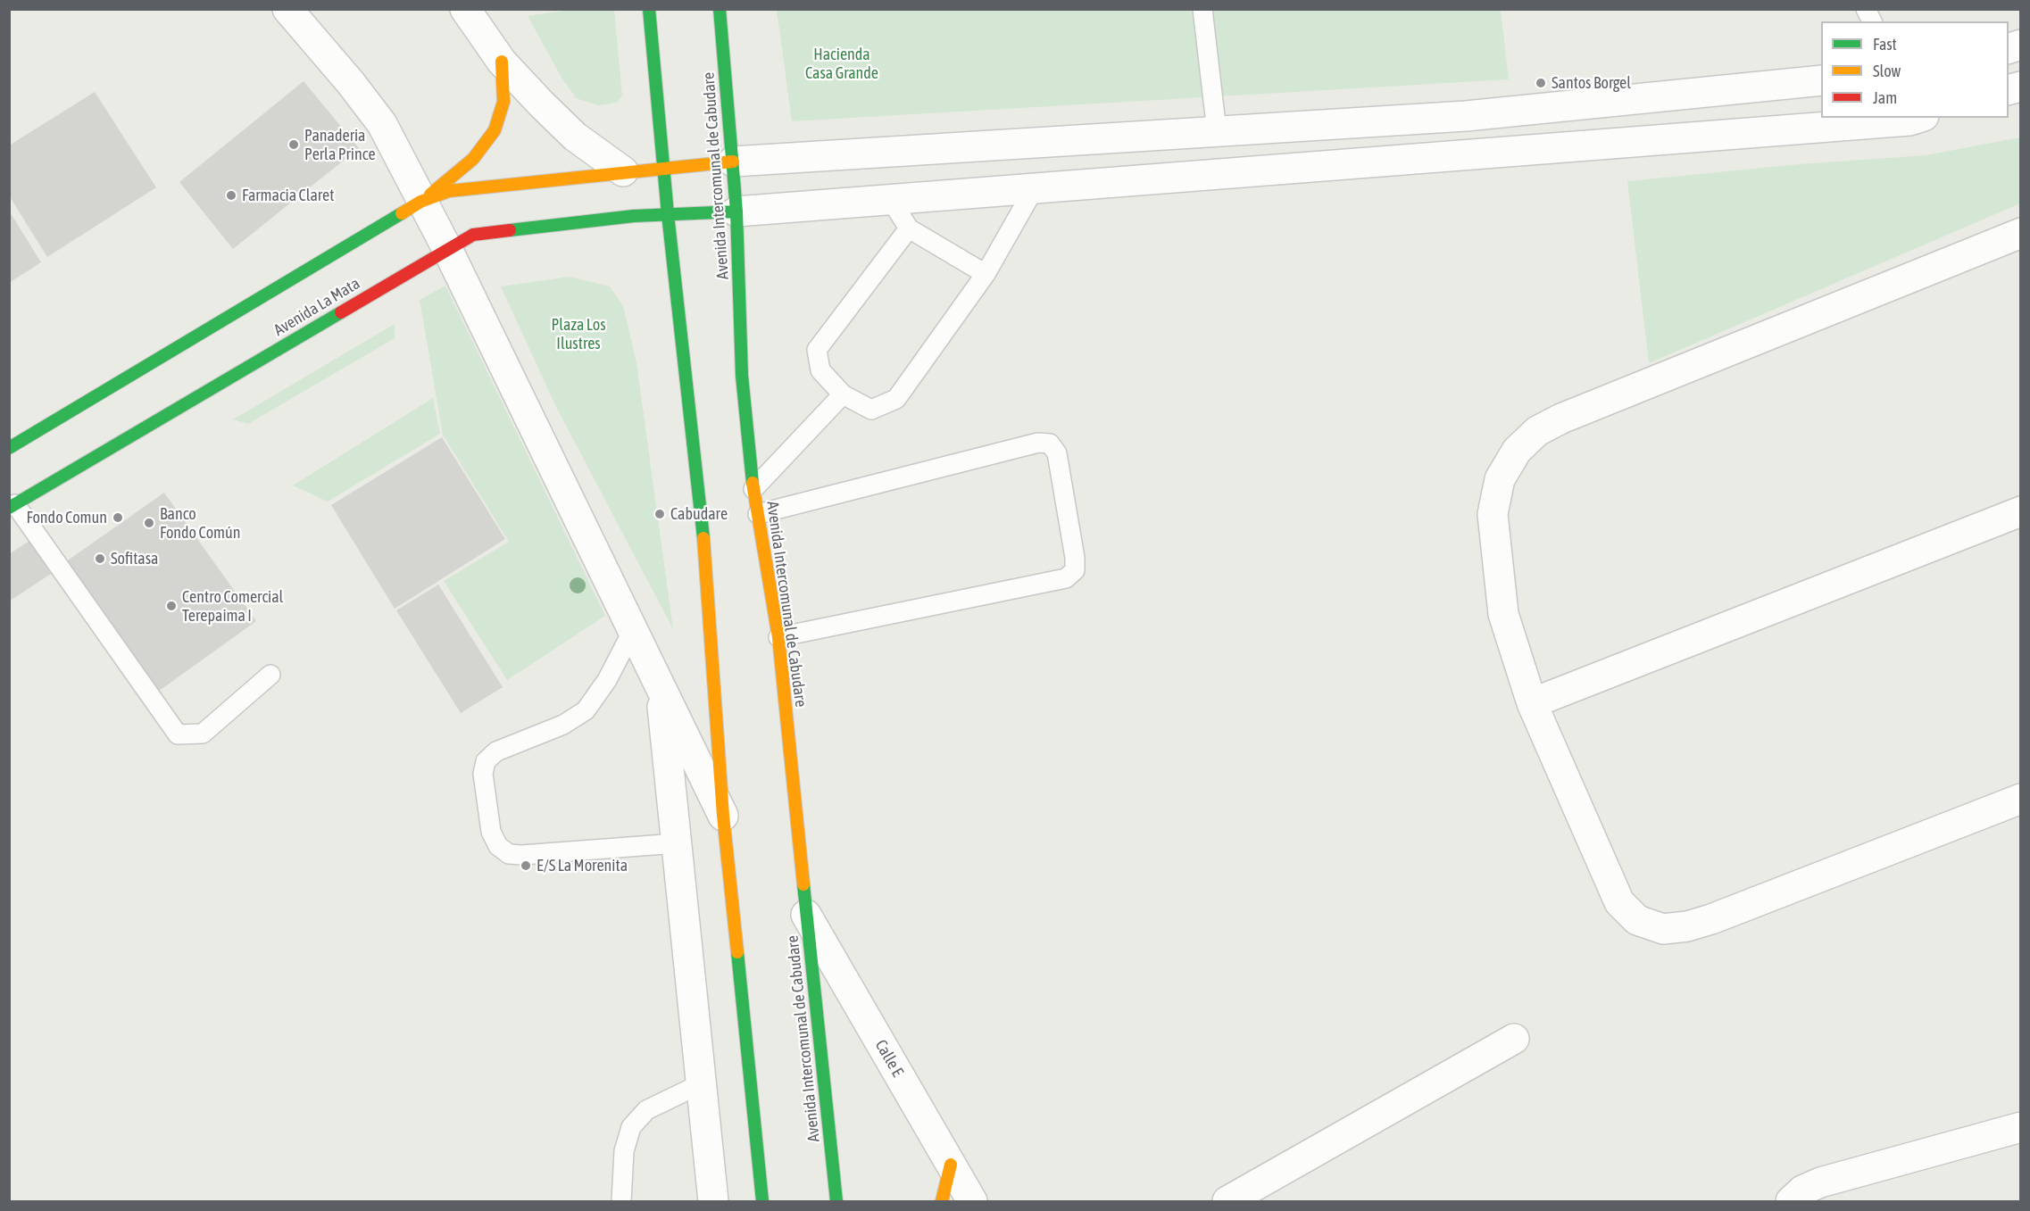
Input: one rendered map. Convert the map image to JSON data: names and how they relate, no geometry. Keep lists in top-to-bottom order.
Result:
{
  "streets": {
    "main road": ["Avenida Intercomunal de Cabudare", "Avenida La Mata"],
    "street": ["Calle E"]
  },
  "crossings": [
    ["Avenida Intercomunal de Cabudare", "Avenida La Mata"],
    ["Avenida Intercomunal de Cabudare", "Calle E"]
  ],
  "parks": ["Hacienda Casa Grande", "Plaza Los Ilustres"],
  "places": [
    "Santos Borgel",
    "Panaderia Perla Prince",
    "Farmacia Claret",
    "Cabudare",
    "Fondo Comun",
    "Banco Fondo Común",
    "Sofitasa",
    "Centro Comercial Terepaima I",
    "E/S La Morenita"
  ],
  "legend": ["Fast", "Slow", "Jam"]
}
